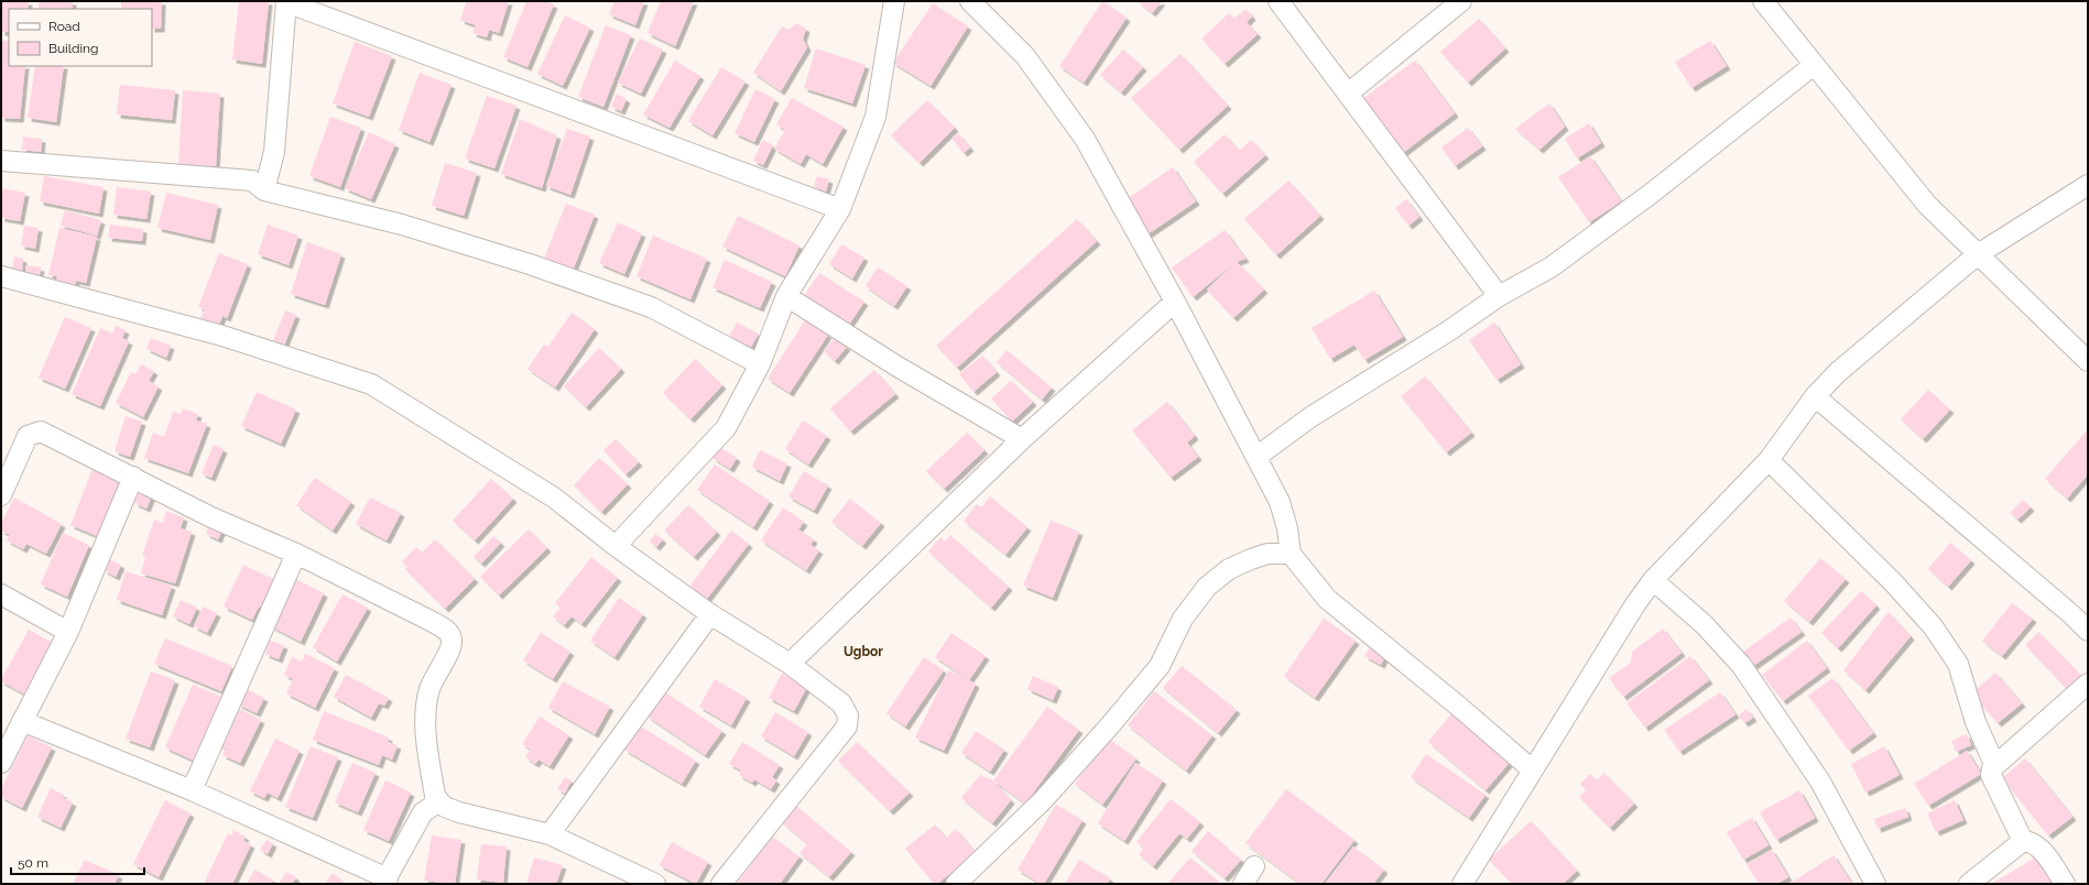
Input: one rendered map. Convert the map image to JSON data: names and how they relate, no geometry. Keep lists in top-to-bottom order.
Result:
{
  "districts": ["Ugbor"],
  "legend": ["Road", "Building"],
  "scale_bar": "50 m"
}
